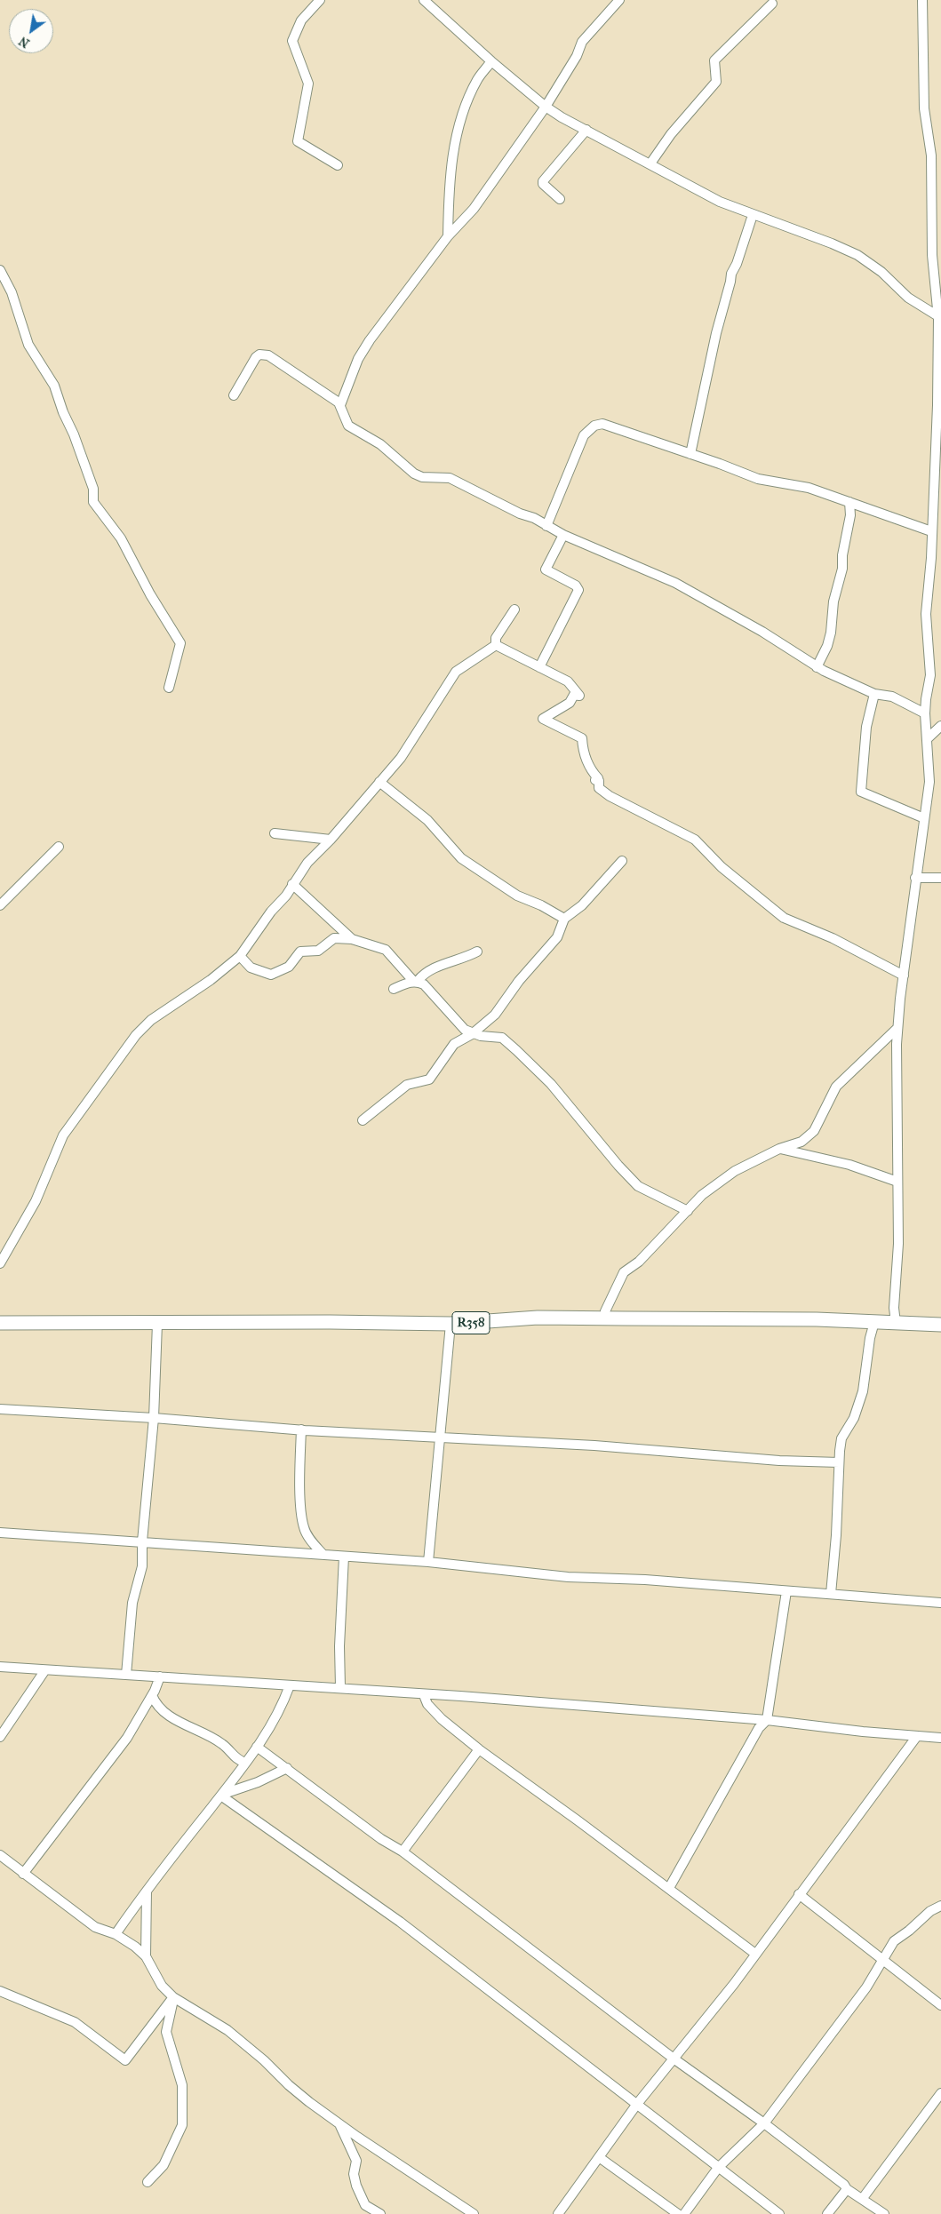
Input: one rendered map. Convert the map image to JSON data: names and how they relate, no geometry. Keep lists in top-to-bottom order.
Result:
{
  "streets": {
    "main road": ["R358"]
  },
  "north": "bottom left"
}
